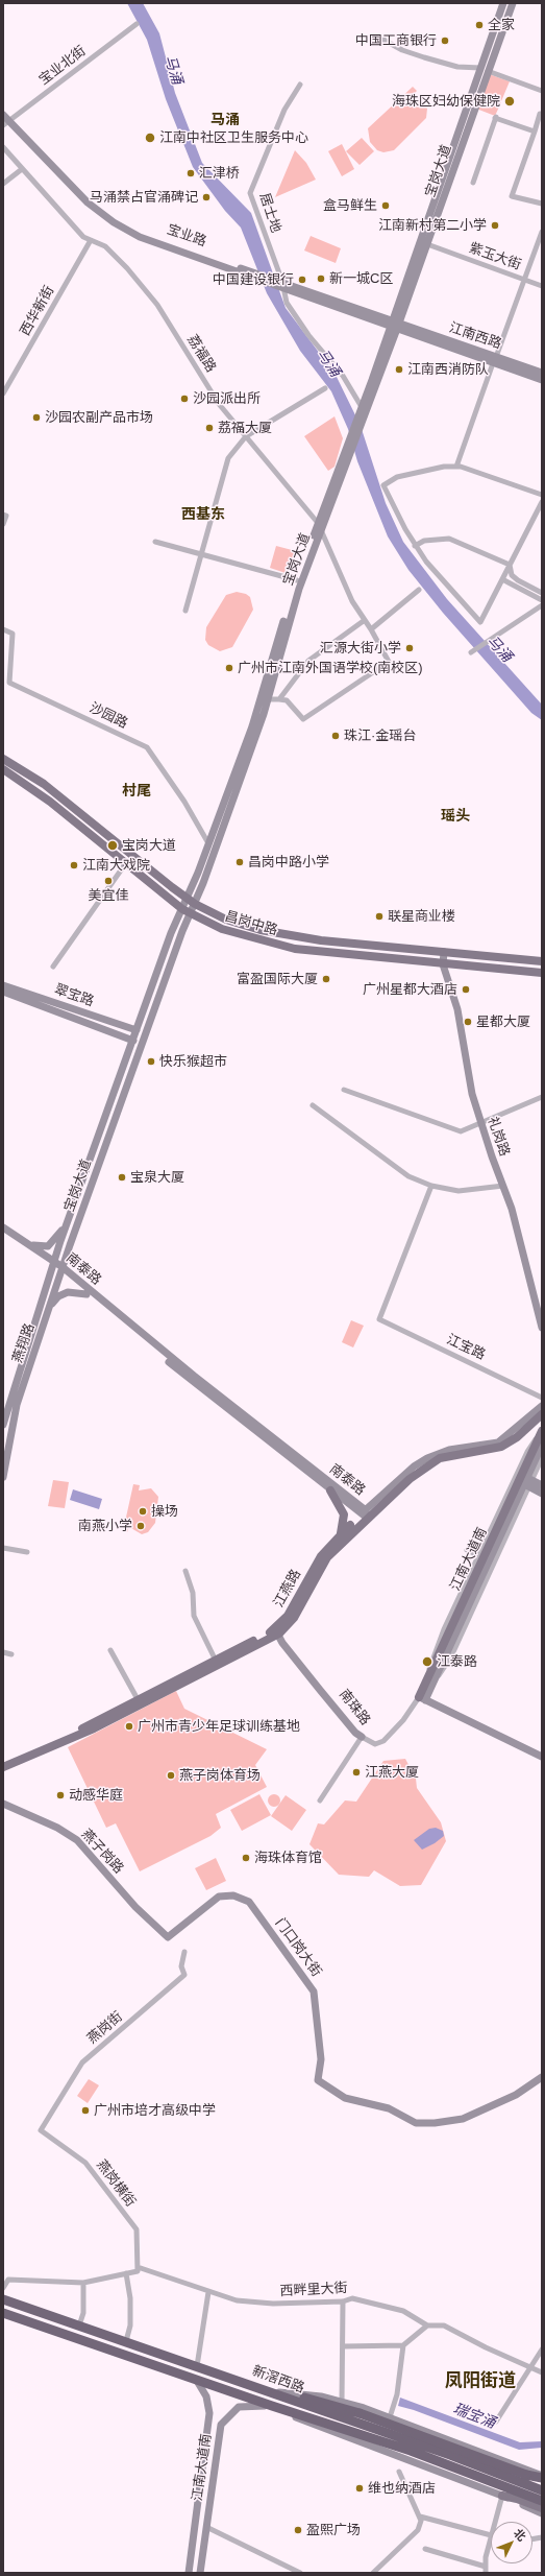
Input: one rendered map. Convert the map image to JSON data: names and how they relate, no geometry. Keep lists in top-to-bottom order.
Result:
{
  "streets": {
    "highway": ["新滘西路"],
    "main road": [
      "宝岗大道",
      "宝业路",
      "江南西路",
      "昌岗中路",
      "翠宝路",
      "礼岗路",
      "南泰路",
      "燕翔路",
      "江南大道南",
      "江燕路",
      "南珠路",
      "燕子岗路",
      "门口岗大街"
    ],
    "street": [
      "宝业北街",
      "居士地",
      "紫玉大街",
      "西华新街",
      "荔福路",
      "沙园路",
      "江宝路",
      "燕岗街",
      "燕岗横街",
      "西畔里大街"
    ]
  },
  "crossings": [
    ["宝业北街", "宝业路"],
    ["宝岗大道", "居士地"],
    ["宝岗大道", "宝业路"],
    ["宝岗大道", "紫玉大街"],
    ["宝岗大道", "江南西路"],
    ["宝岗大道", "荔福路"],
    ["宝岗大道", "沙园路"],
    ["宝岗大道", "昌岗中路"],
    ["宝岗大道", "翠宝路"],
    ["宝岗大道", "南泰路"],
    ["宝岗大道", "燕翔路"],
    ["居士地", "宝业路"],
    ["宝业路", "江南西路"],
    ["紫玉大街", "江南西路"],
    ["西华新街", "荔福路"],
    ["昌岗中路", "礼岗路"],
    ["南泰路", "燕翔路"],
    ["南泰路", "江燕路"],
    ["江南大道南", "新滘西路"],
    ["江燕路", "南珠路"],
    ["燕子岗路", "门口岗大街"],
    ["燕岗街", "燕岗横街"],
    ["燕岗横街", "西畔里大街"]
  ],
  "districts": [
    "马涌",
    "西基东",
    "村尾",
    "瑶头",
    "凤阳街道"
  ],
  "water": ["马涌", "瑞宝涌"],
  "places": [
    "全家",
    "中国工商银行",
    "海珠区妇幼保健院",
    "江南中社区卫生服务中心",
    "汇津桥",
    "马涌禁占官涌碑记",
    "盒马鲜生",
    "江南新村第二小学",
    "新一城C区",
    "中国建设银行",
    "江南西消防队",
    "沙园派出所",
    "沙园农副产品市场",
    "荔福大厦",
    "汇源大街小学",
    "广州市江南外国语学校(南校区)",
    "珠江·金瑶台",
    "宝岗大道",
    "昌岗中路小学",
    "江南大戏院",
    "美宜佳",
    "联星商业楼",
    "富盈国际大厦",
    "广州星都大酒店",
    "星都大厦",
    "快乐猴超市",
    "宝泉大厦",
    "操场",
    "南燕小学",
    "江泰路",
    "广州市青少年足球训练基地",
    "江燕大厦",
    "燕子岗体育场",
    "动感华庭",
    "海珠体育馆",
    "广州市培才高级中学",
    "维也纳酒店",
    "盈熙广场"
  ],
  "north": "top right"
}
